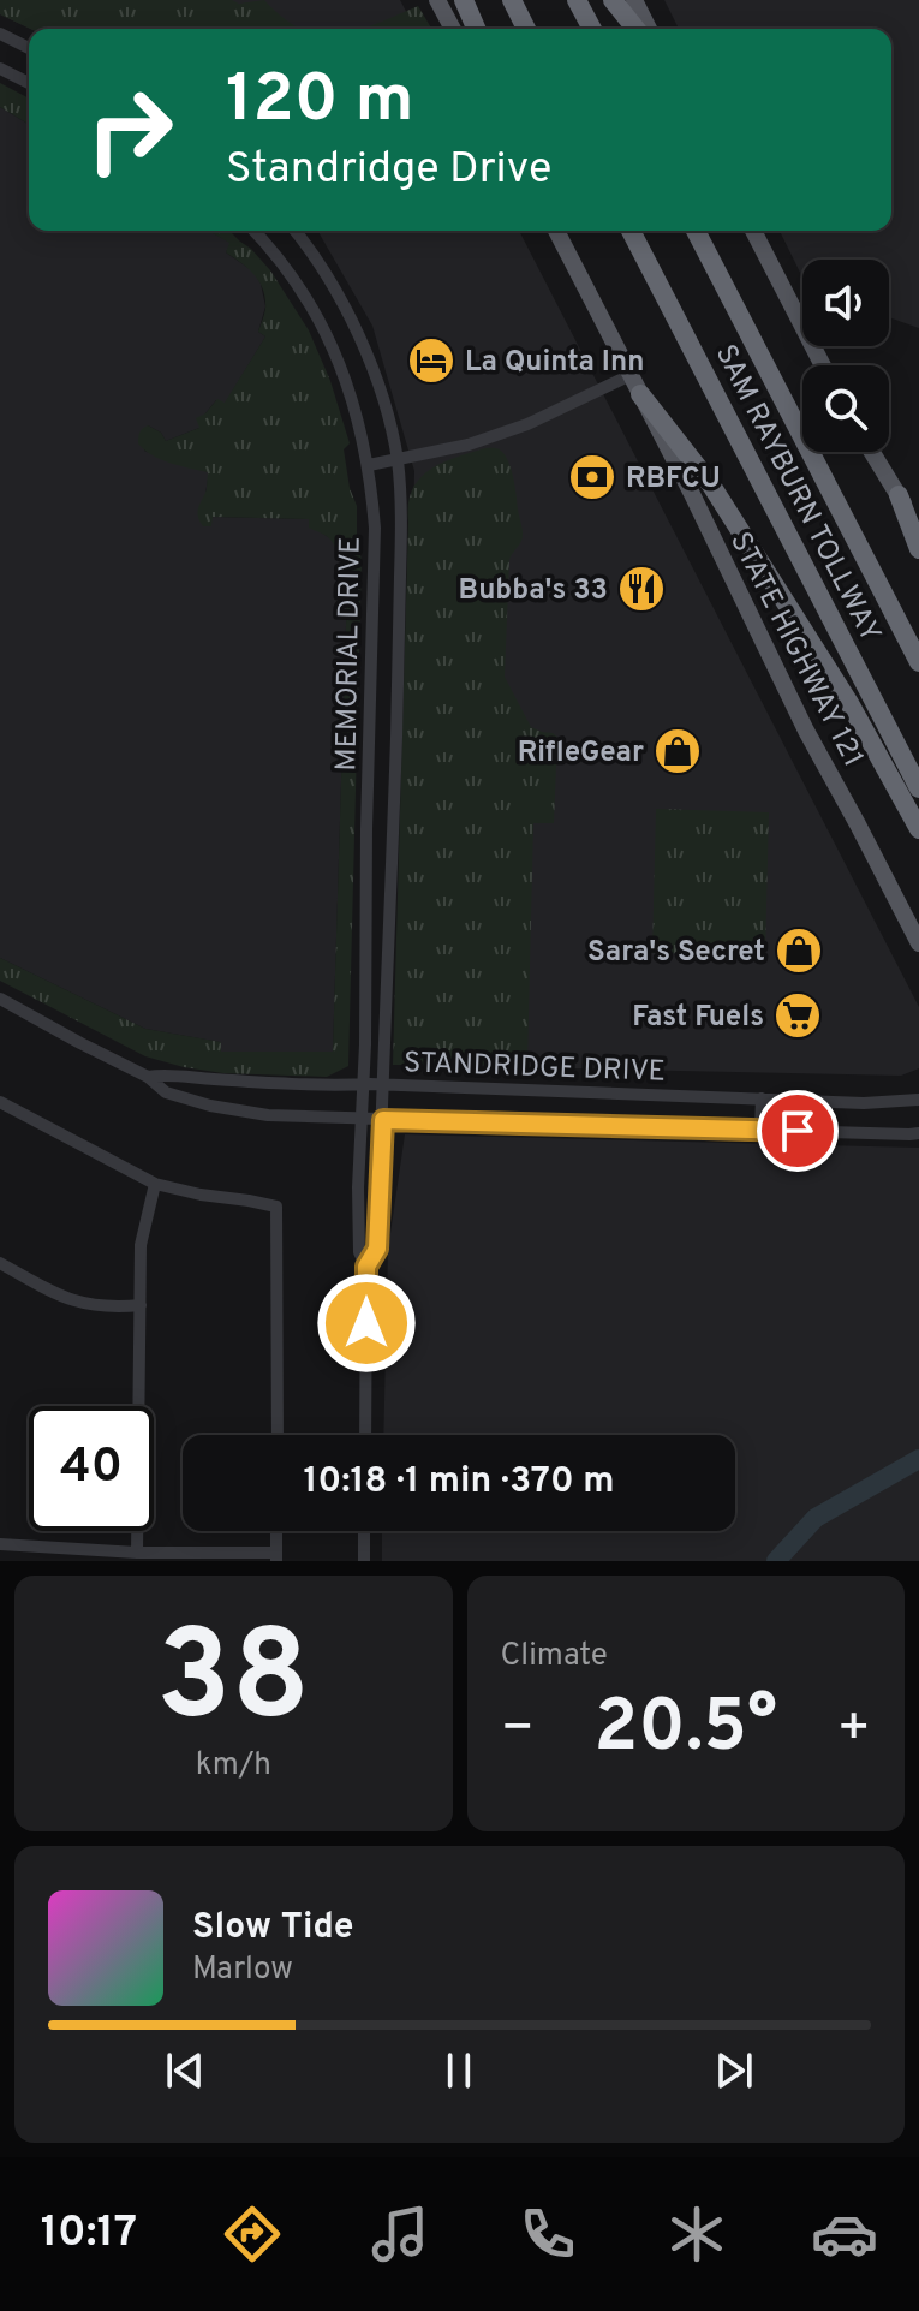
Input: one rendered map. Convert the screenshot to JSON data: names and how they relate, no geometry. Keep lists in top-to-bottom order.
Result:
{
  "streets": {
    "highway": ["SAM RAYBURN TOLLWAY"],
    "main road": ["STATE HIGHWAY 121"],
    "street": ["MEMORIAL DRIVE", "STANDRIDGE DRIVE"]
  },
  "crossings": [
    ["MEMORIAL DRIVE", "STANDRIDGE DRIVE"]
  ],
  "places": {
    "hotel": ["La Quinta Inn"],
    "bank": ["RBFCU"],
    "restaurant": ["Bubba's 33"],
    "shop": ["RifleGear", "Sara's Secret"],
    "supermarket": ["Fast Fuels"]
  },
  "page": {
    "turn": ["120 m", "Standridge Drive"],
    "limit": "40",
    "trip": "10:18 · 1 min · 370 m",
    "tile": [
      ["38", "km/h"],
      "Climate"
    ],
    "heat": ["−", "20.5°", "+"],
    "song": ["Slow Tide", "Marlow"],
    "tabs": "10:17"
  }
}
